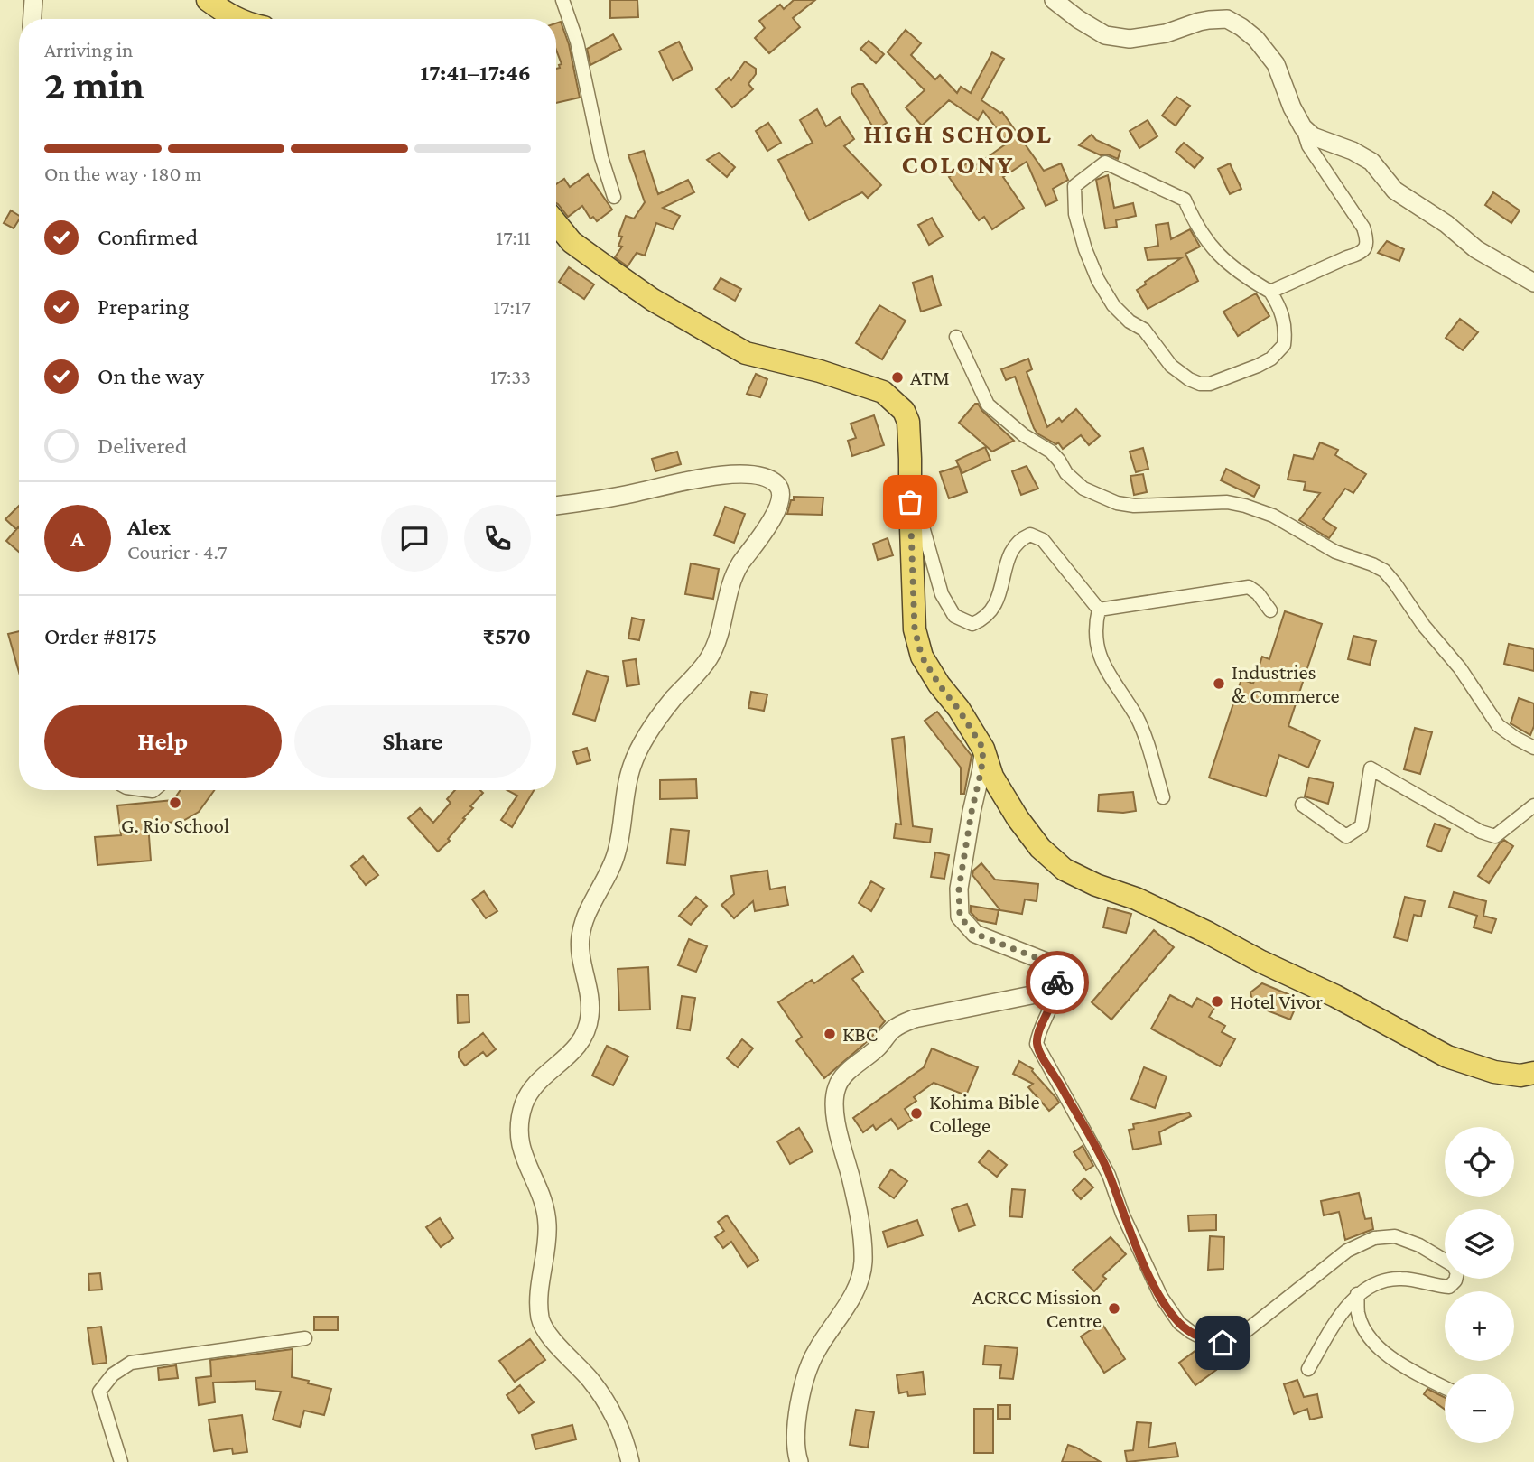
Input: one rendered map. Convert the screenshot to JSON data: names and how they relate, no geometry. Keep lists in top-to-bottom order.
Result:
{
  "districts": ["HIGH SCHOOL COLONY"],
  "places": [
    "ATM",
    "Industries & Commerce",
    "G. Rio School",
    "Hotel Vivor",
    "KBC",
    "Kohima Bible College",
    "ACRCC Mission Centre"
  ],
  "page": {
    "heading": ["2 min", "Arriving in", "17:41–17:46"],
    "panel": [
      "Alex",
      "Courier · 4.7",
      "Order #8175",
      "₹570"
    ],
    "bar": "On the way · 180 m",
    "list": [
      ["Confirmed", "17:11"],
      ["Preparing", "17:17"],
      ["On the way", "17:33"],
      "Delivered"
    ],
    "round": "A",
    "buttons": ["Help", "Share"],
    "map_buttons": ["+", "−"]
  }
}
